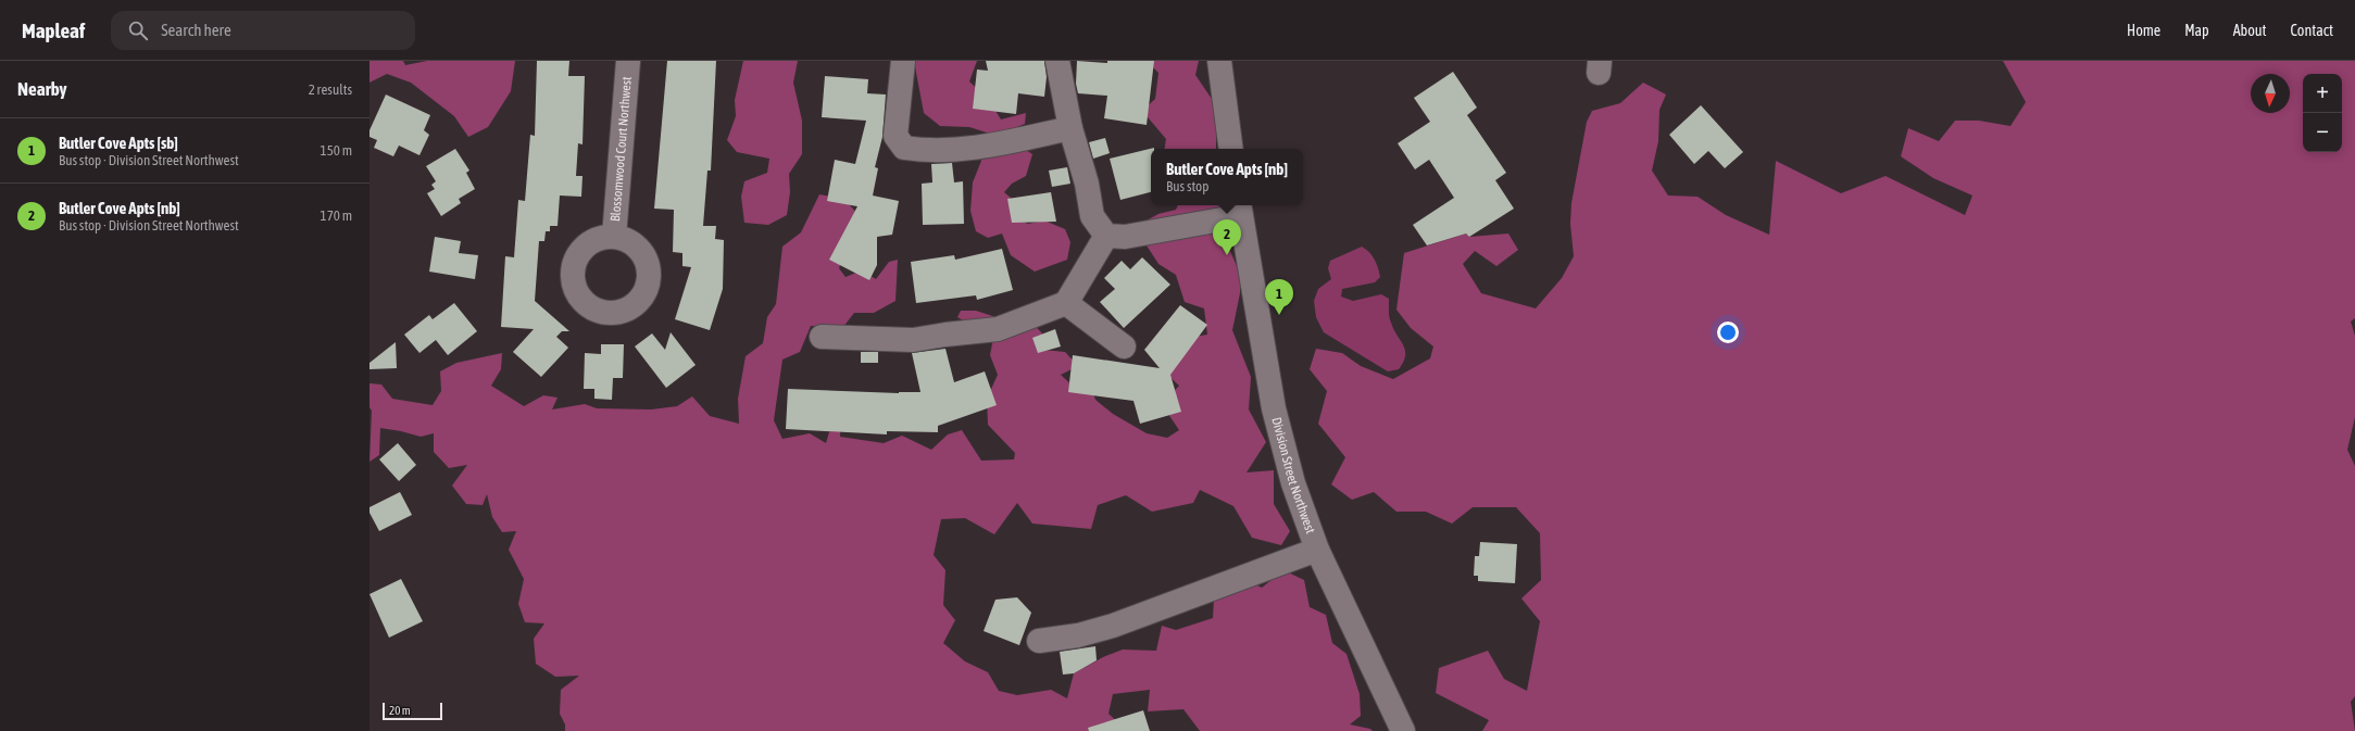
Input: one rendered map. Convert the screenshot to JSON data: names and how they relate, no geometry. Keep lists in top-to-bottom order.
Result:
{
  "streets": {
    "street": ["Blossomwood Court Northwest", "Division Street Northwest"]
  },
  "scale_bar": "20 m",
  "north": "bottom",
  "page": {
    "header": "Mapleaf",
    "search": "Search here",
    "nav": [
      "Home",
      "Map",
      "About",
      "Contact"
    ],
    "heading": ["Nearby", "2 results"],
    "map_buttons": ["+", "−"],
    "list": [
      {
        "mark": "1",
        "name": "Butler Cove Apts [sb]",
        "note": "Bus stop · Division Street Northwest",
        "value": "150 m"
      },
      {
        "mark": "2",
        "name": "Butler Cove Apts [nb]",
        "note": "Bus stop · Division Street Northwest",
        "value": "170 m"
      }
    ],
    "popup": ["Butler Cove Apts [nb]", "Bus stop"],
    "pins": ["2", "1"],
    "scale": "20 m"
  }
}
